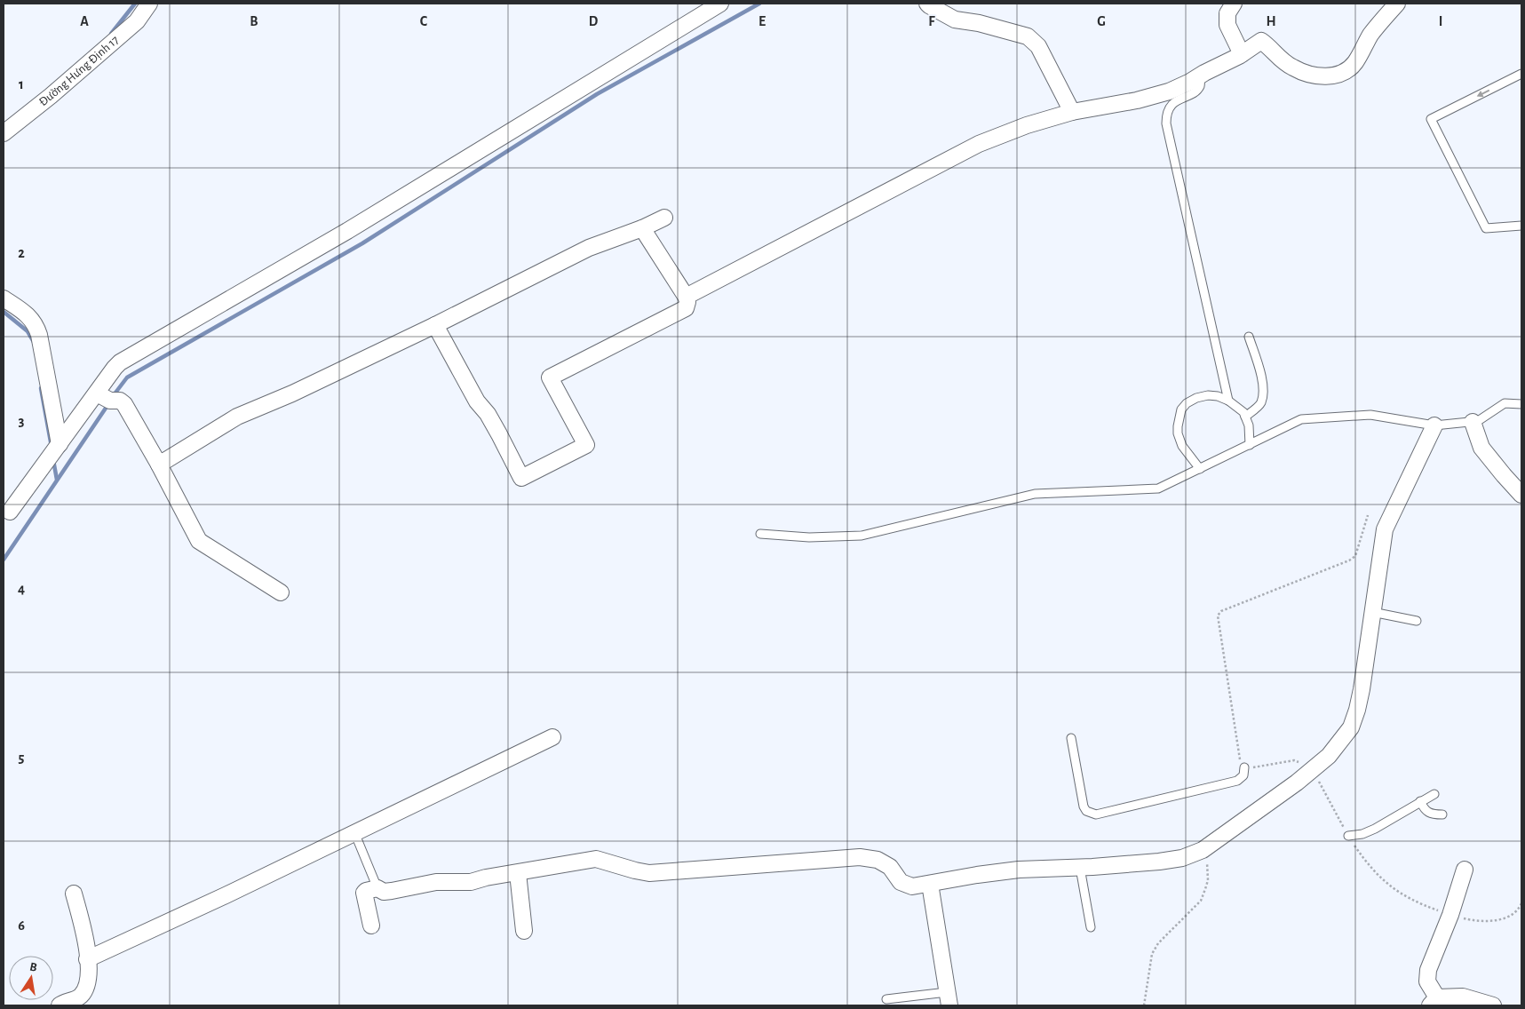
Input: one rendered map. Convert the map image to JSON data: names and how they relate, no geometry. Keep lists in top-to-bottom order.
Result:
{
  "streets": {
    "street": ["Đường Hưng Định 17"]
  },
  "north": "top",
  "grid": {
    "columns": [
      "A",
      "B",
      "C",
      "D",
      "E",
      "F",
      "G",
      "H",
      "I"
    ],
    "rows": [
      "1",
      "2",
      "3",
      "4",
      "5",
      "6"
    ]
  }
}
